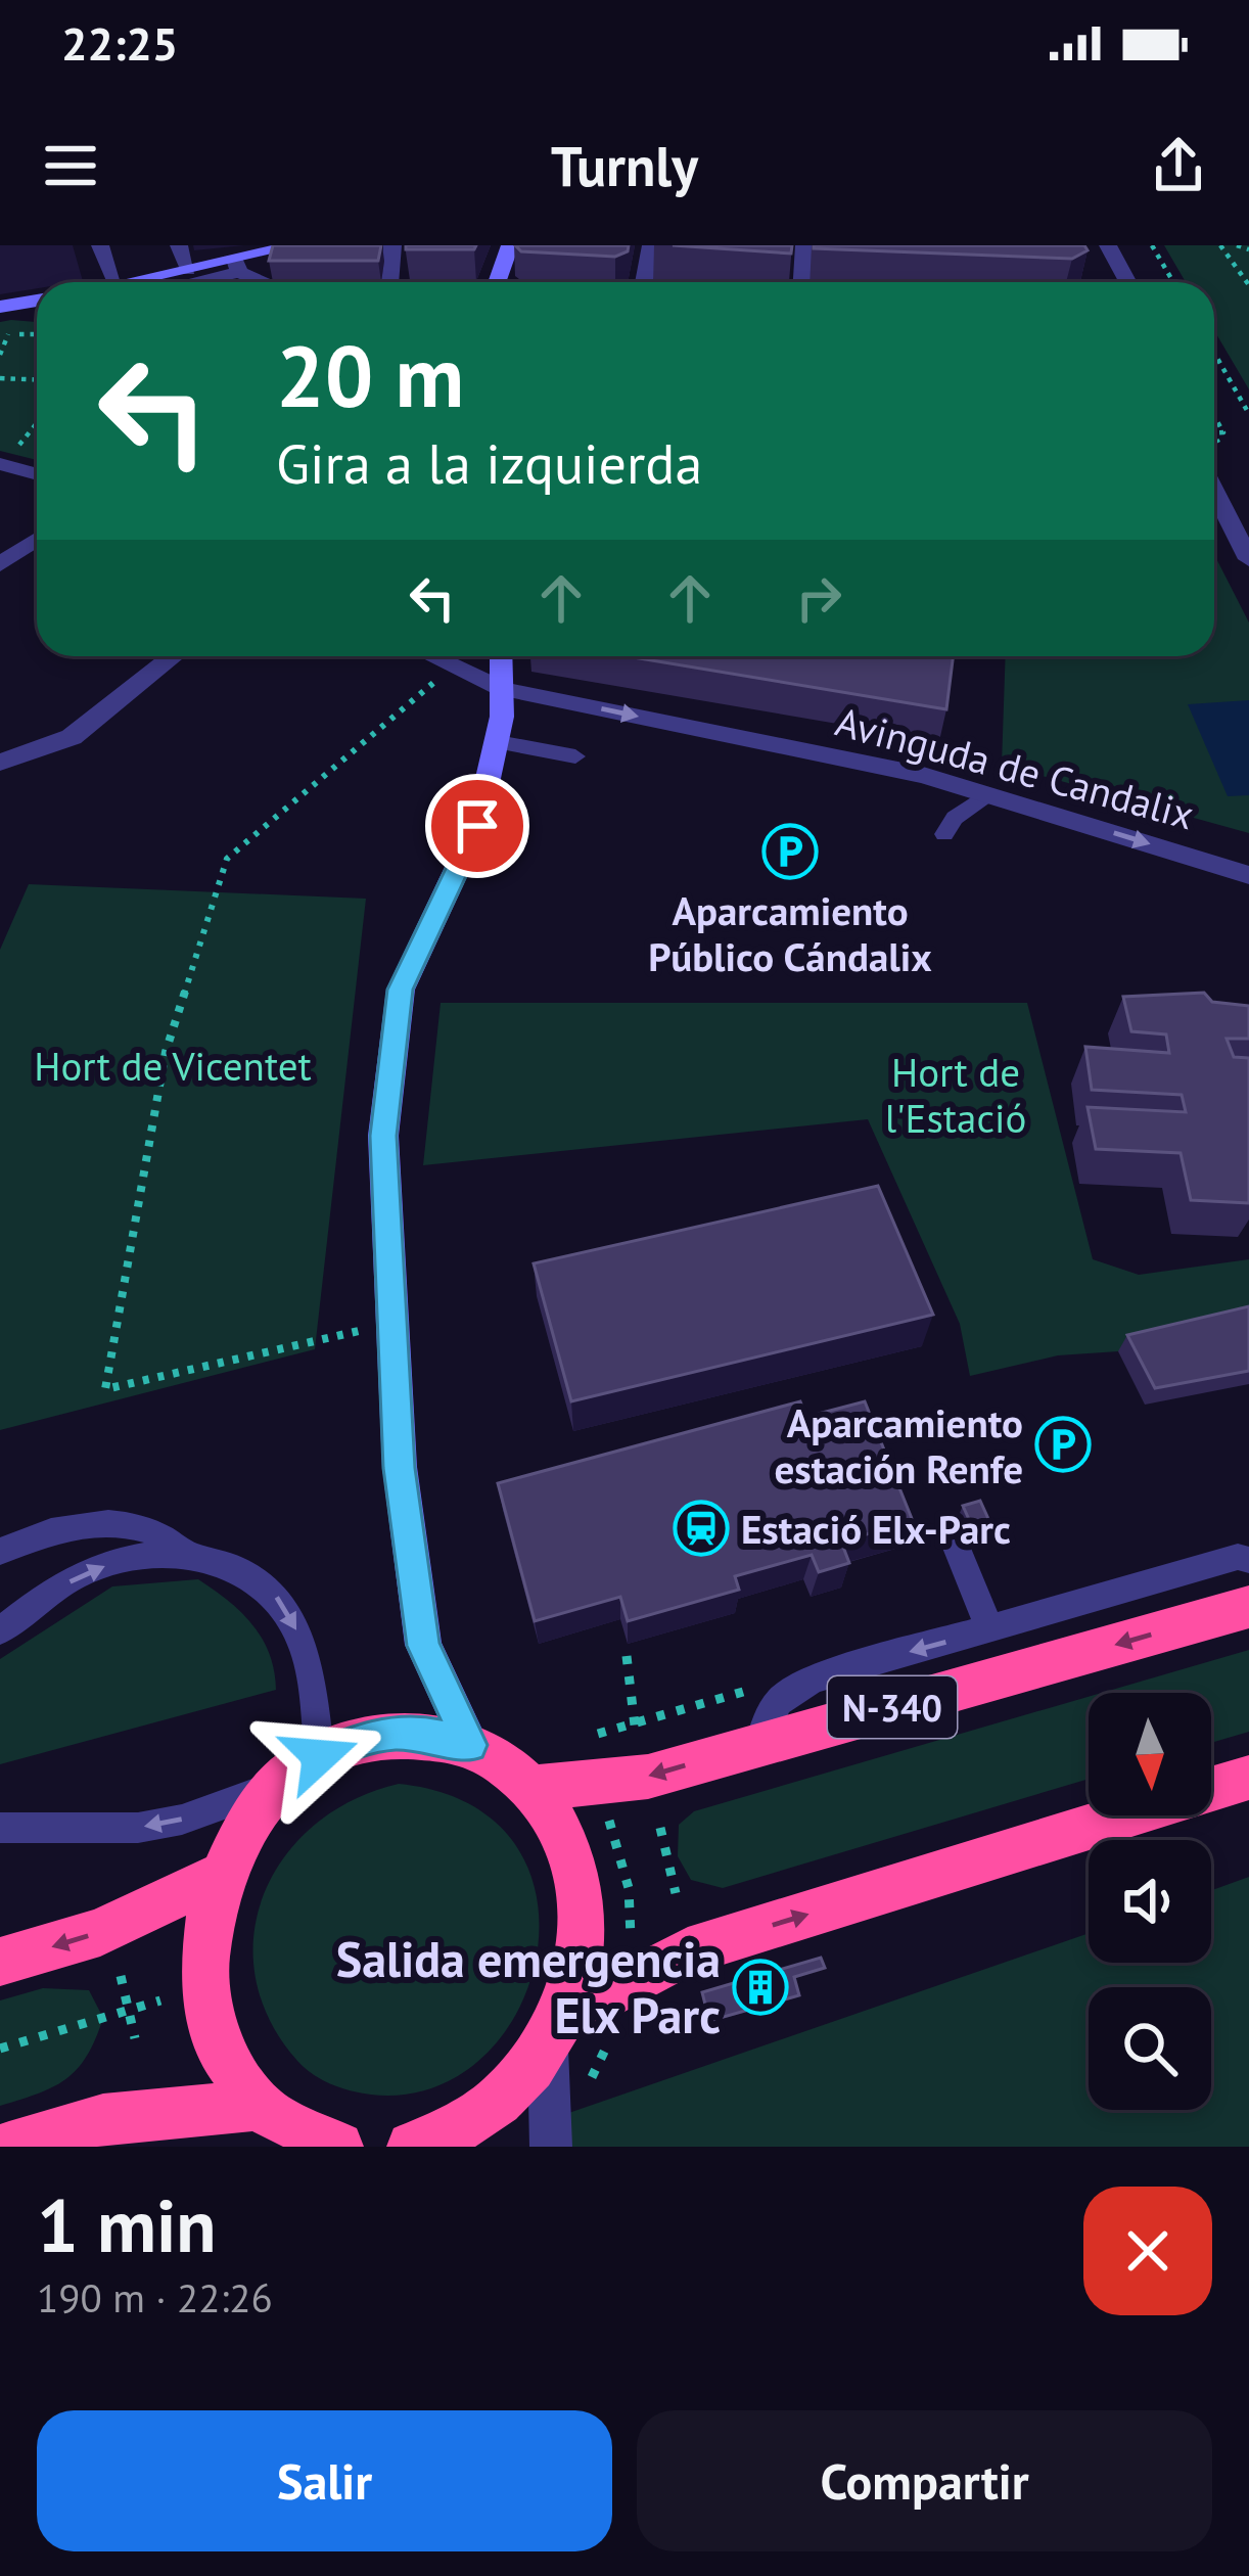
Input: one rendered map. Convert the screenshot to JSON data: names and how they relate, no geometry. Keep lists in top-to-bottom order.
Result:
{
  "streets": {
    "highway": ["N-340"],
    "street": ["Avinguda de Candalix"]
  },
  "one_way": ["Avinguda de Candalix"],
  "parks": ["Hort de Vicentet", "Hort de l'Estació"],
  "places": {
    "parking": ["Aparcamiento Público Cándalix", "Aparcamiento estación Renfe"],
    "station": ["Estació Elx-Parc"],
    "building": ["Salida emergencia Elx Parc"]
  },
  "north": "bottom",
  "page": {
    "status": "22:25",
    "header": "Turnly",
    "turn": ["20 m", "Gira a la izquierda"],
    "heading": ["1 min", "190 m · 22:26"],
    "buttons": ["Salir", "Compartir"]
  }
}
